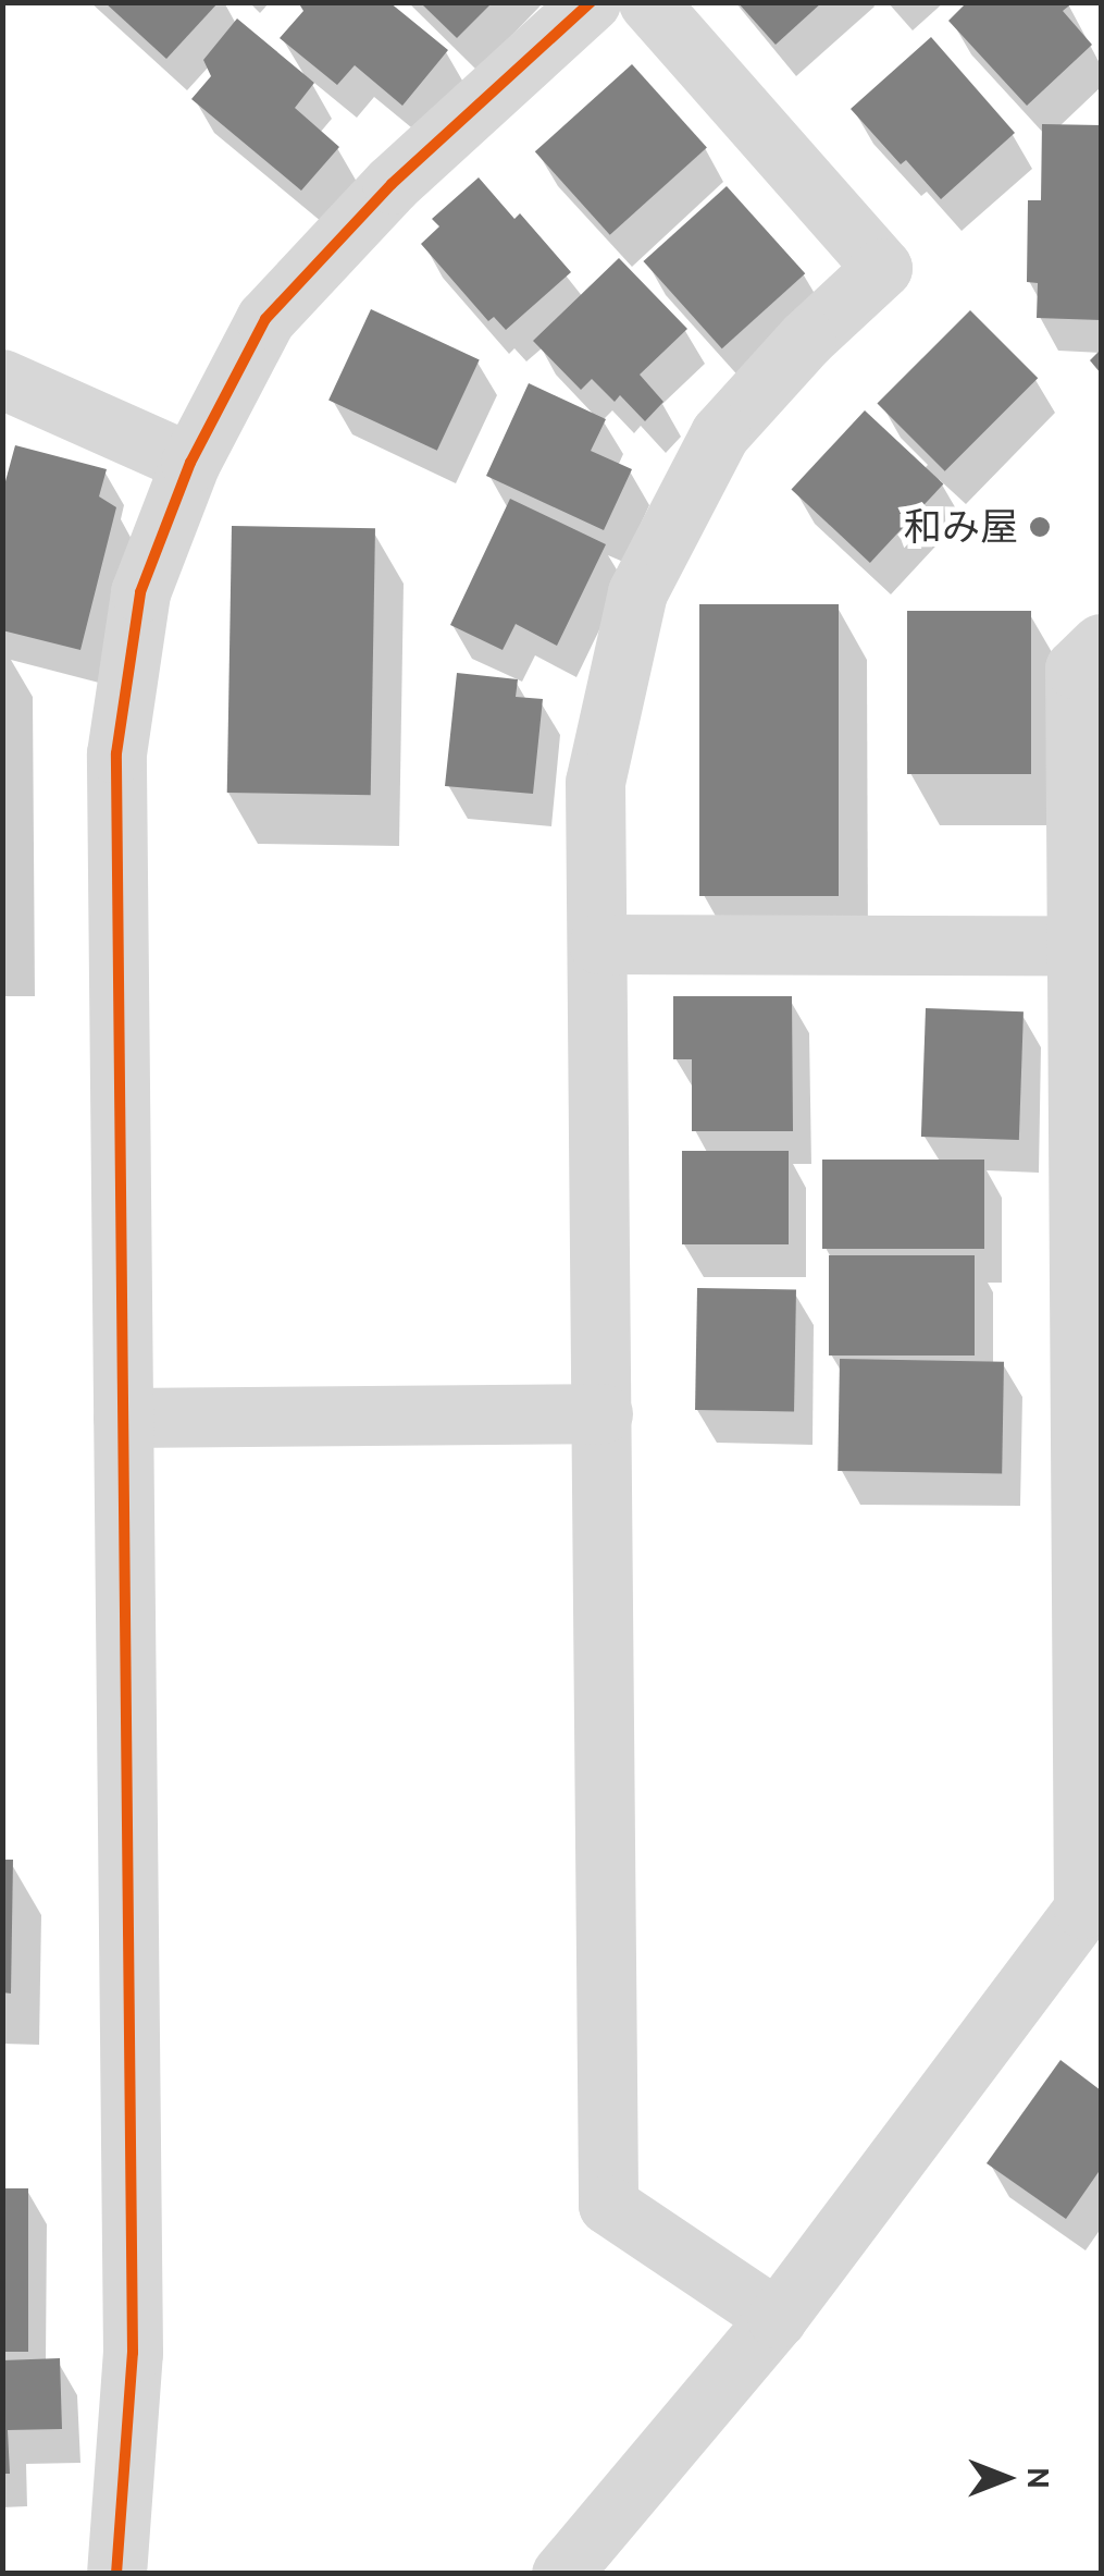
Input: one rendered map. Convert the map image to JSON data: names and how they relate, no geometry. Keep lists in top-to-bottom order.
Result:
{
  "places": ["和み屋"],
  "north": "right"
}
